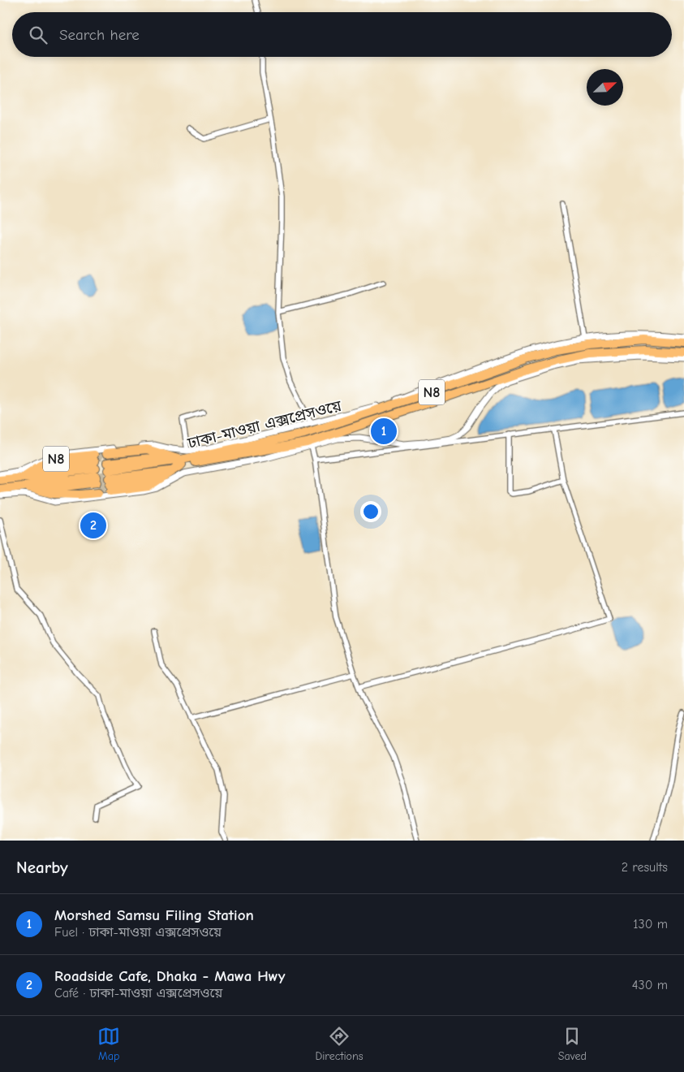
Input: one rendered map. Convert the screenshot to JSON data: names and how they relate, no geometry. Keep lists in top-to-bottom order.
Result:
{
  "streets": {
    "highway": ["N8", "ঢাকা-মাওয়া এক্সপ্রেসওয়ে"]
  },
  "north": "top right",
  "page": {
    "search": "Search here",
    "pins": ["1", "2"],
    "heading": ["Nearby", "2 results"],
    "list": [
      {
        "mark": "1",
        "name": "Morshed Samsu Filing Station",
        "note": "Fuel · ঢাকা-মাওয়া এক্সপ্রেসওয়ে",
        "value": "130 m"
      },
      {
        "mark": "2",
        "name": "Roadside Cafe, Dhaka - Mawa Hwy",
        "note": "Café · ঢাকা-মাওয়া এক্সপ্রেসওয়ে",
        "value": "430 m"
      }
    ],
    "nav": ["Map", "Directions", "Saved"]
  }
}
